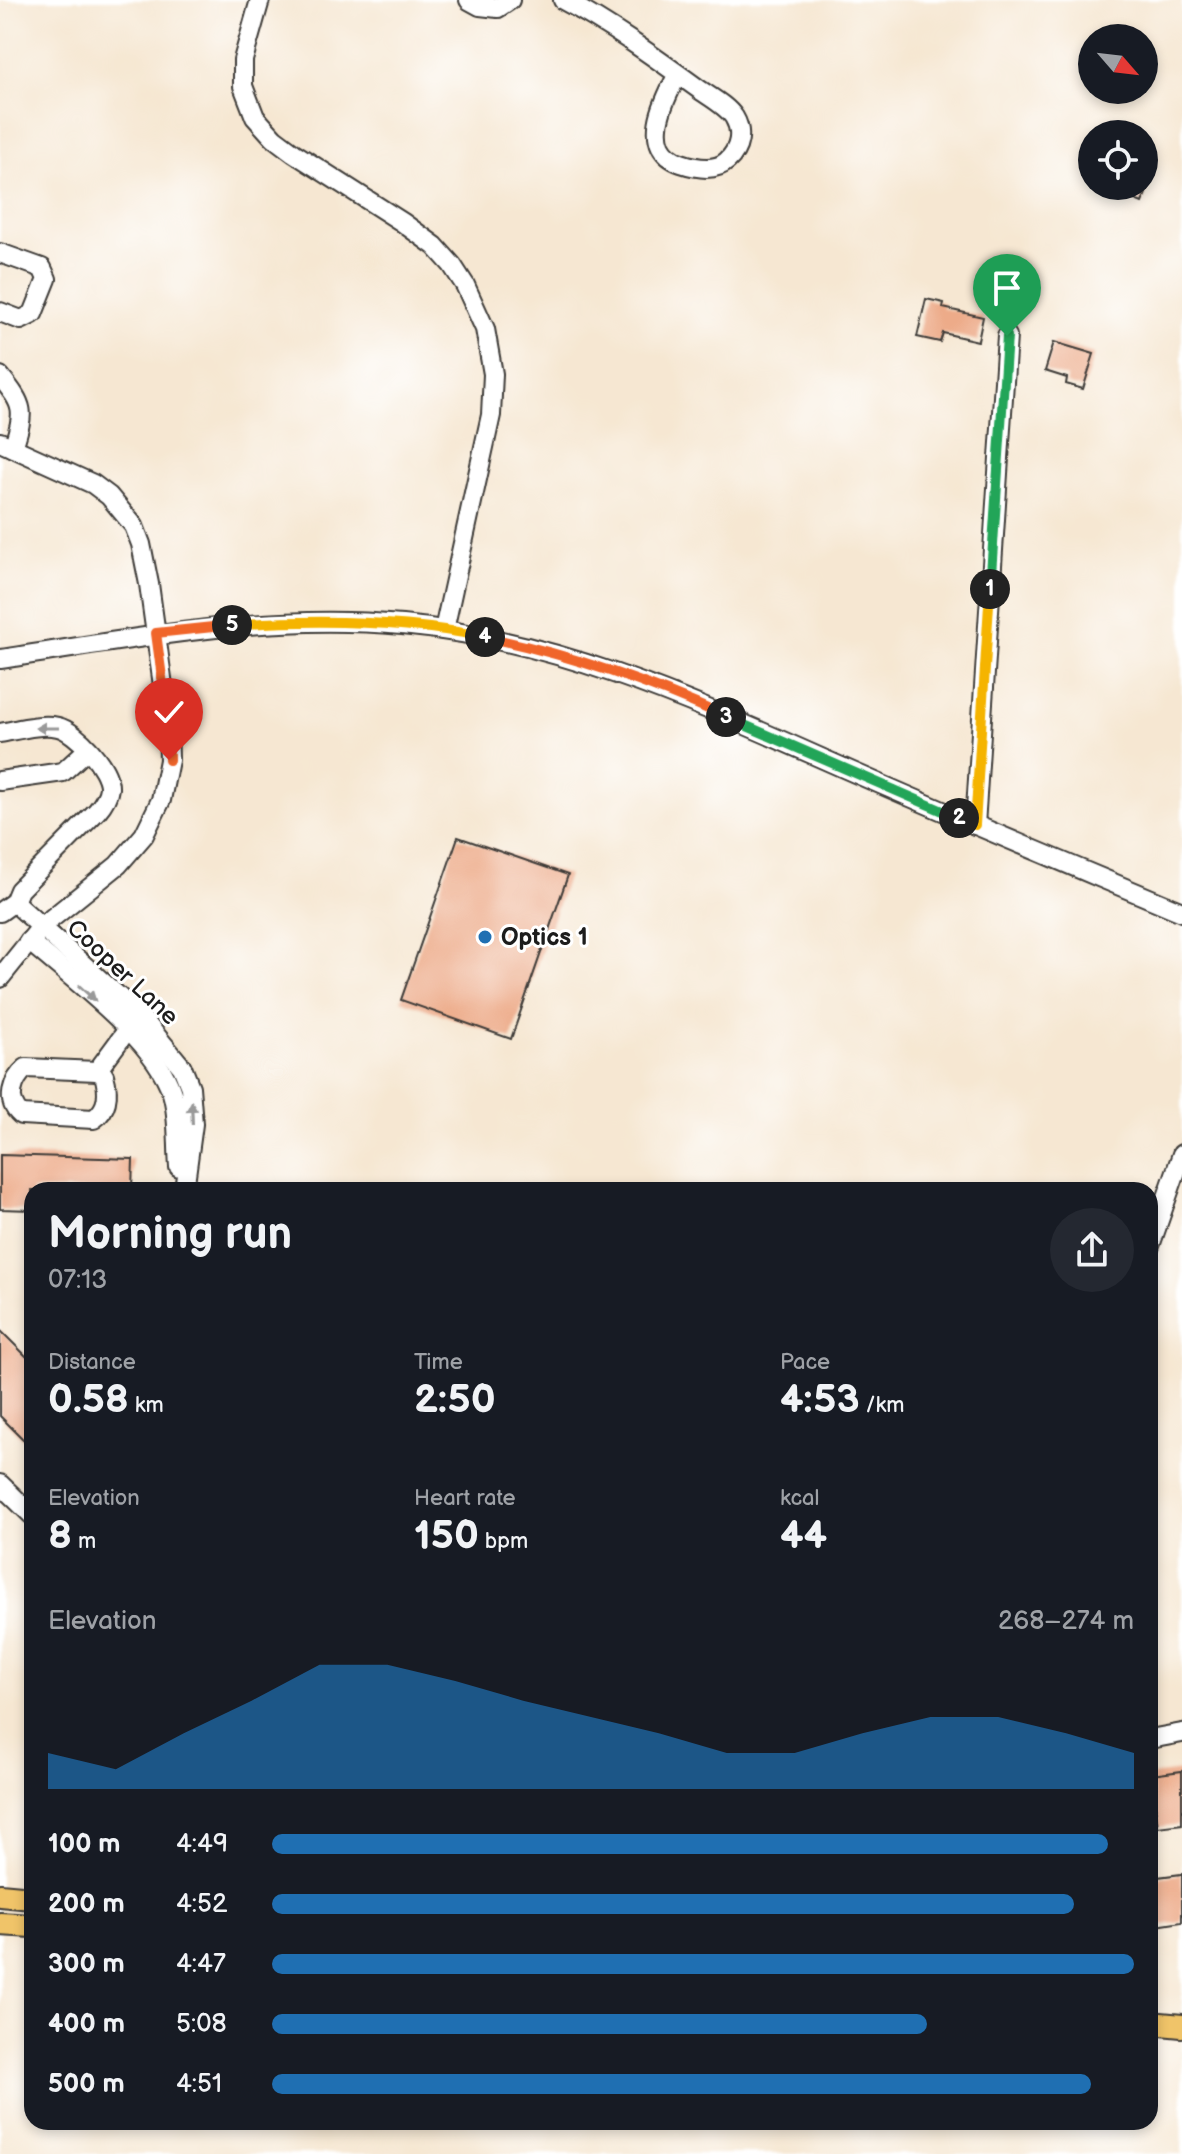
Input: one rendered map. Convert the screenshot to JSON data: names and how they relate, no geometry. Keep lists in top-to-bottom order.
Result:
{
  "streets": {
    "street": ["Cooper Lane"]
  },
  "places": ["Optics 1"],
  "north": "bottom right",
  "page": {
    "pins": [
      "1",
      "5",
      "4",
      "3",
      "2"
    ],
    "heading": ["Morning run", "07:13"],
    "stats": [
      ["Distance", "0.58 km"],
      ["Time", "2:50"],
      ["Pace", "4:53 /km"],
      ["Elevation", "8 m"],
      ["Heart rate", "150 bpm"],
      ["kcal", "44"]
    ],
    "chart": ["Elevation", "268–274 m"],
    "list": [
      {
        "name": "100 m",
        "note": "4:49"
      },
      {
        "name": "200 m",
        "note": "4:52"
      },
      {
        "name": "300 m",
        "note": "4:47"
      },
      {
        "name": "400 m",
        "note": "5:08"
      },
      {
        "name": "500 m",
        "note": "4:51"
      }
    ]
  }
}
